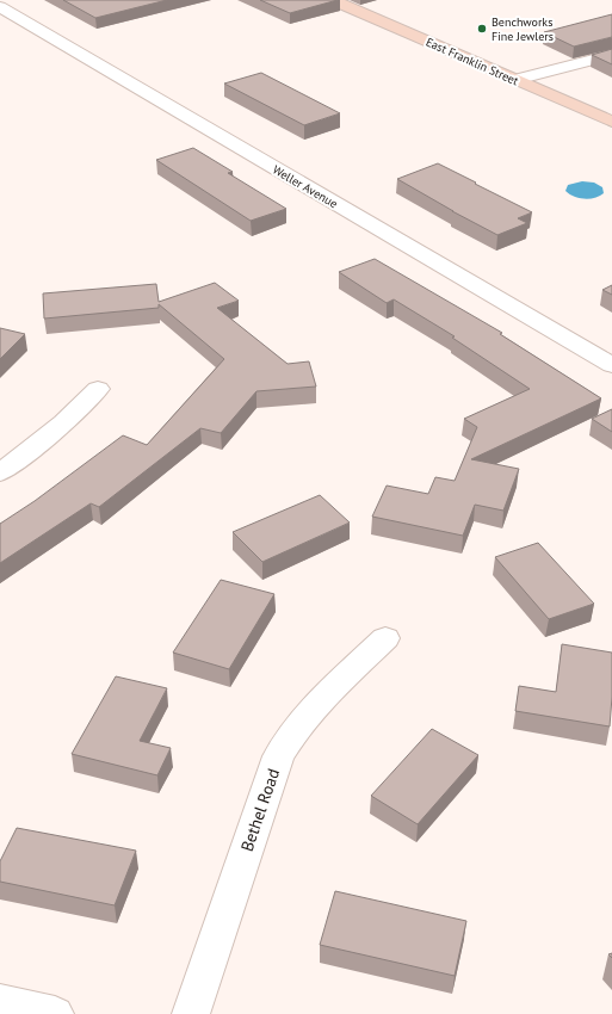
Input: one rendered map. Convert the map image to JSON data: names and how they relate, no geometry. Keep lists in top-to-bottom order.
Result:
{
  "streets": {
    "street": ["East Franklin Street", "Weller Avenue", "Bethel Road"]
  },
  "places": ["Benchworks Fine Jewlers"]
}
